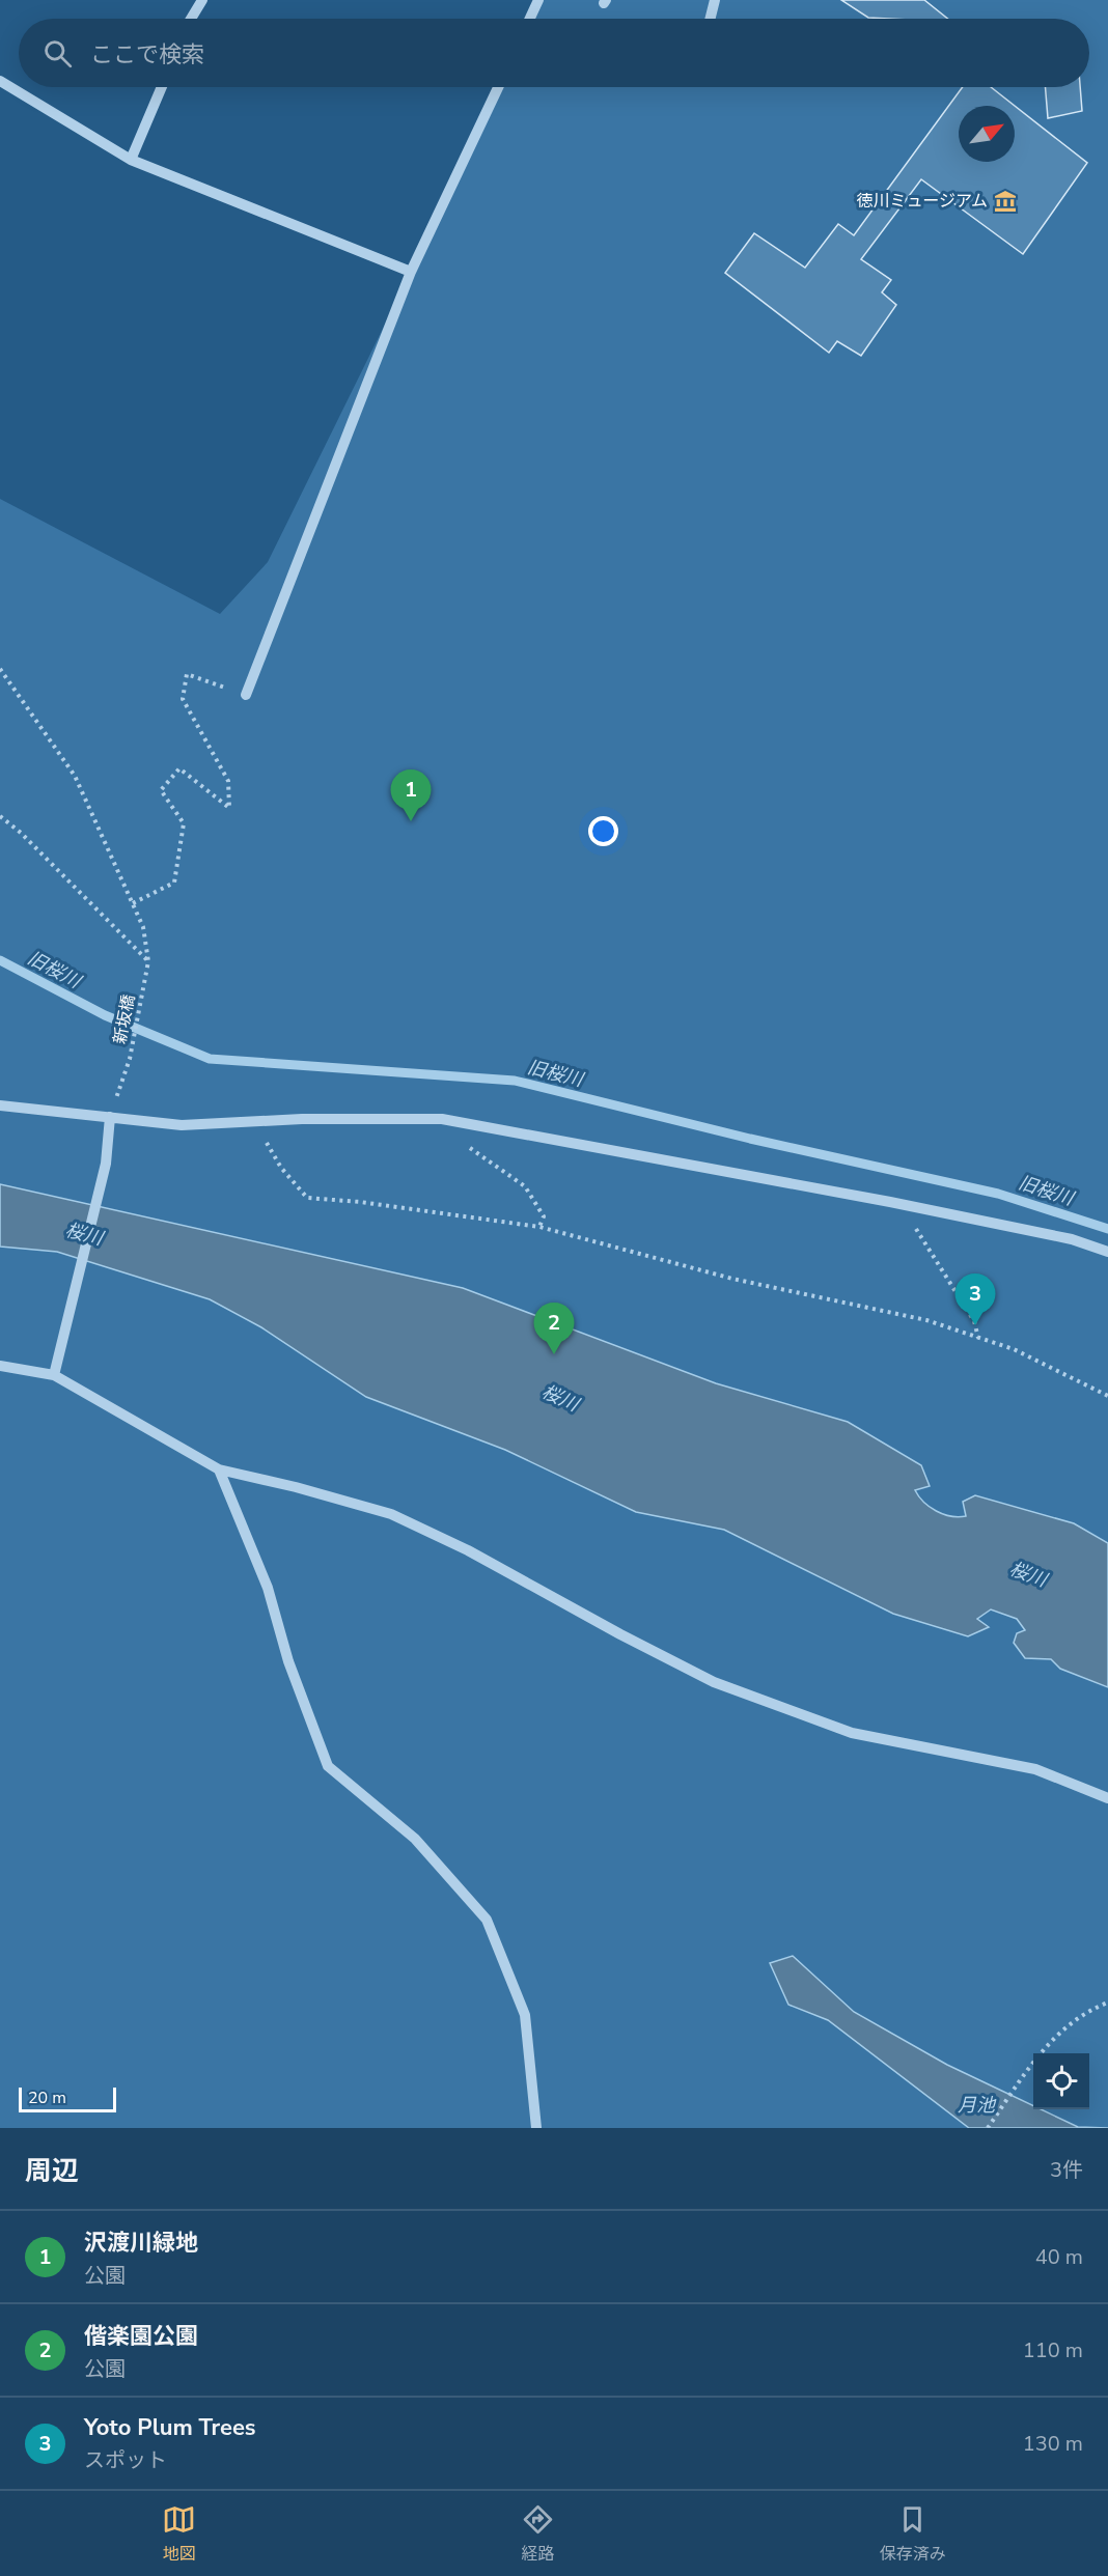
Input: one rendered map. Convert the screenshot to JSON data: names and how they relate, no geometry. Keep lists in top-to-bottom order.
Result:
{
  "streets": {
    "path": ["新坂橋"]
  },
  "water": ["旧桜川", "桜川", "月池"],
  "places": {
    "museum": ["徳川ミュージアム"]
  },
  "scale_bar": "20 m",
  "north": "top right",
  "page": {
    "search": "ここで検索",
    "pins": ["1", "3", "2"],
    "scale": "20 m",
    "heading": ["周辺", "3件"],
    "list": [
      {
        "mark": "1",
        "name": "沢渡川緑地",
        "note": "公園",
        "value": "40 m"
      },
      {
        "mark": "2",
        "name": "偕楽園公園",
        "note": "公園",
        "value": "110 m"
      },
      {
        "mark": "3",
        "name": "Yoto Plum Trees",
        "note": "スポット",
        "value": "130 m"
      }
    ],
    "nav": ["地図", "経路", "保存済み"]
  }
}
